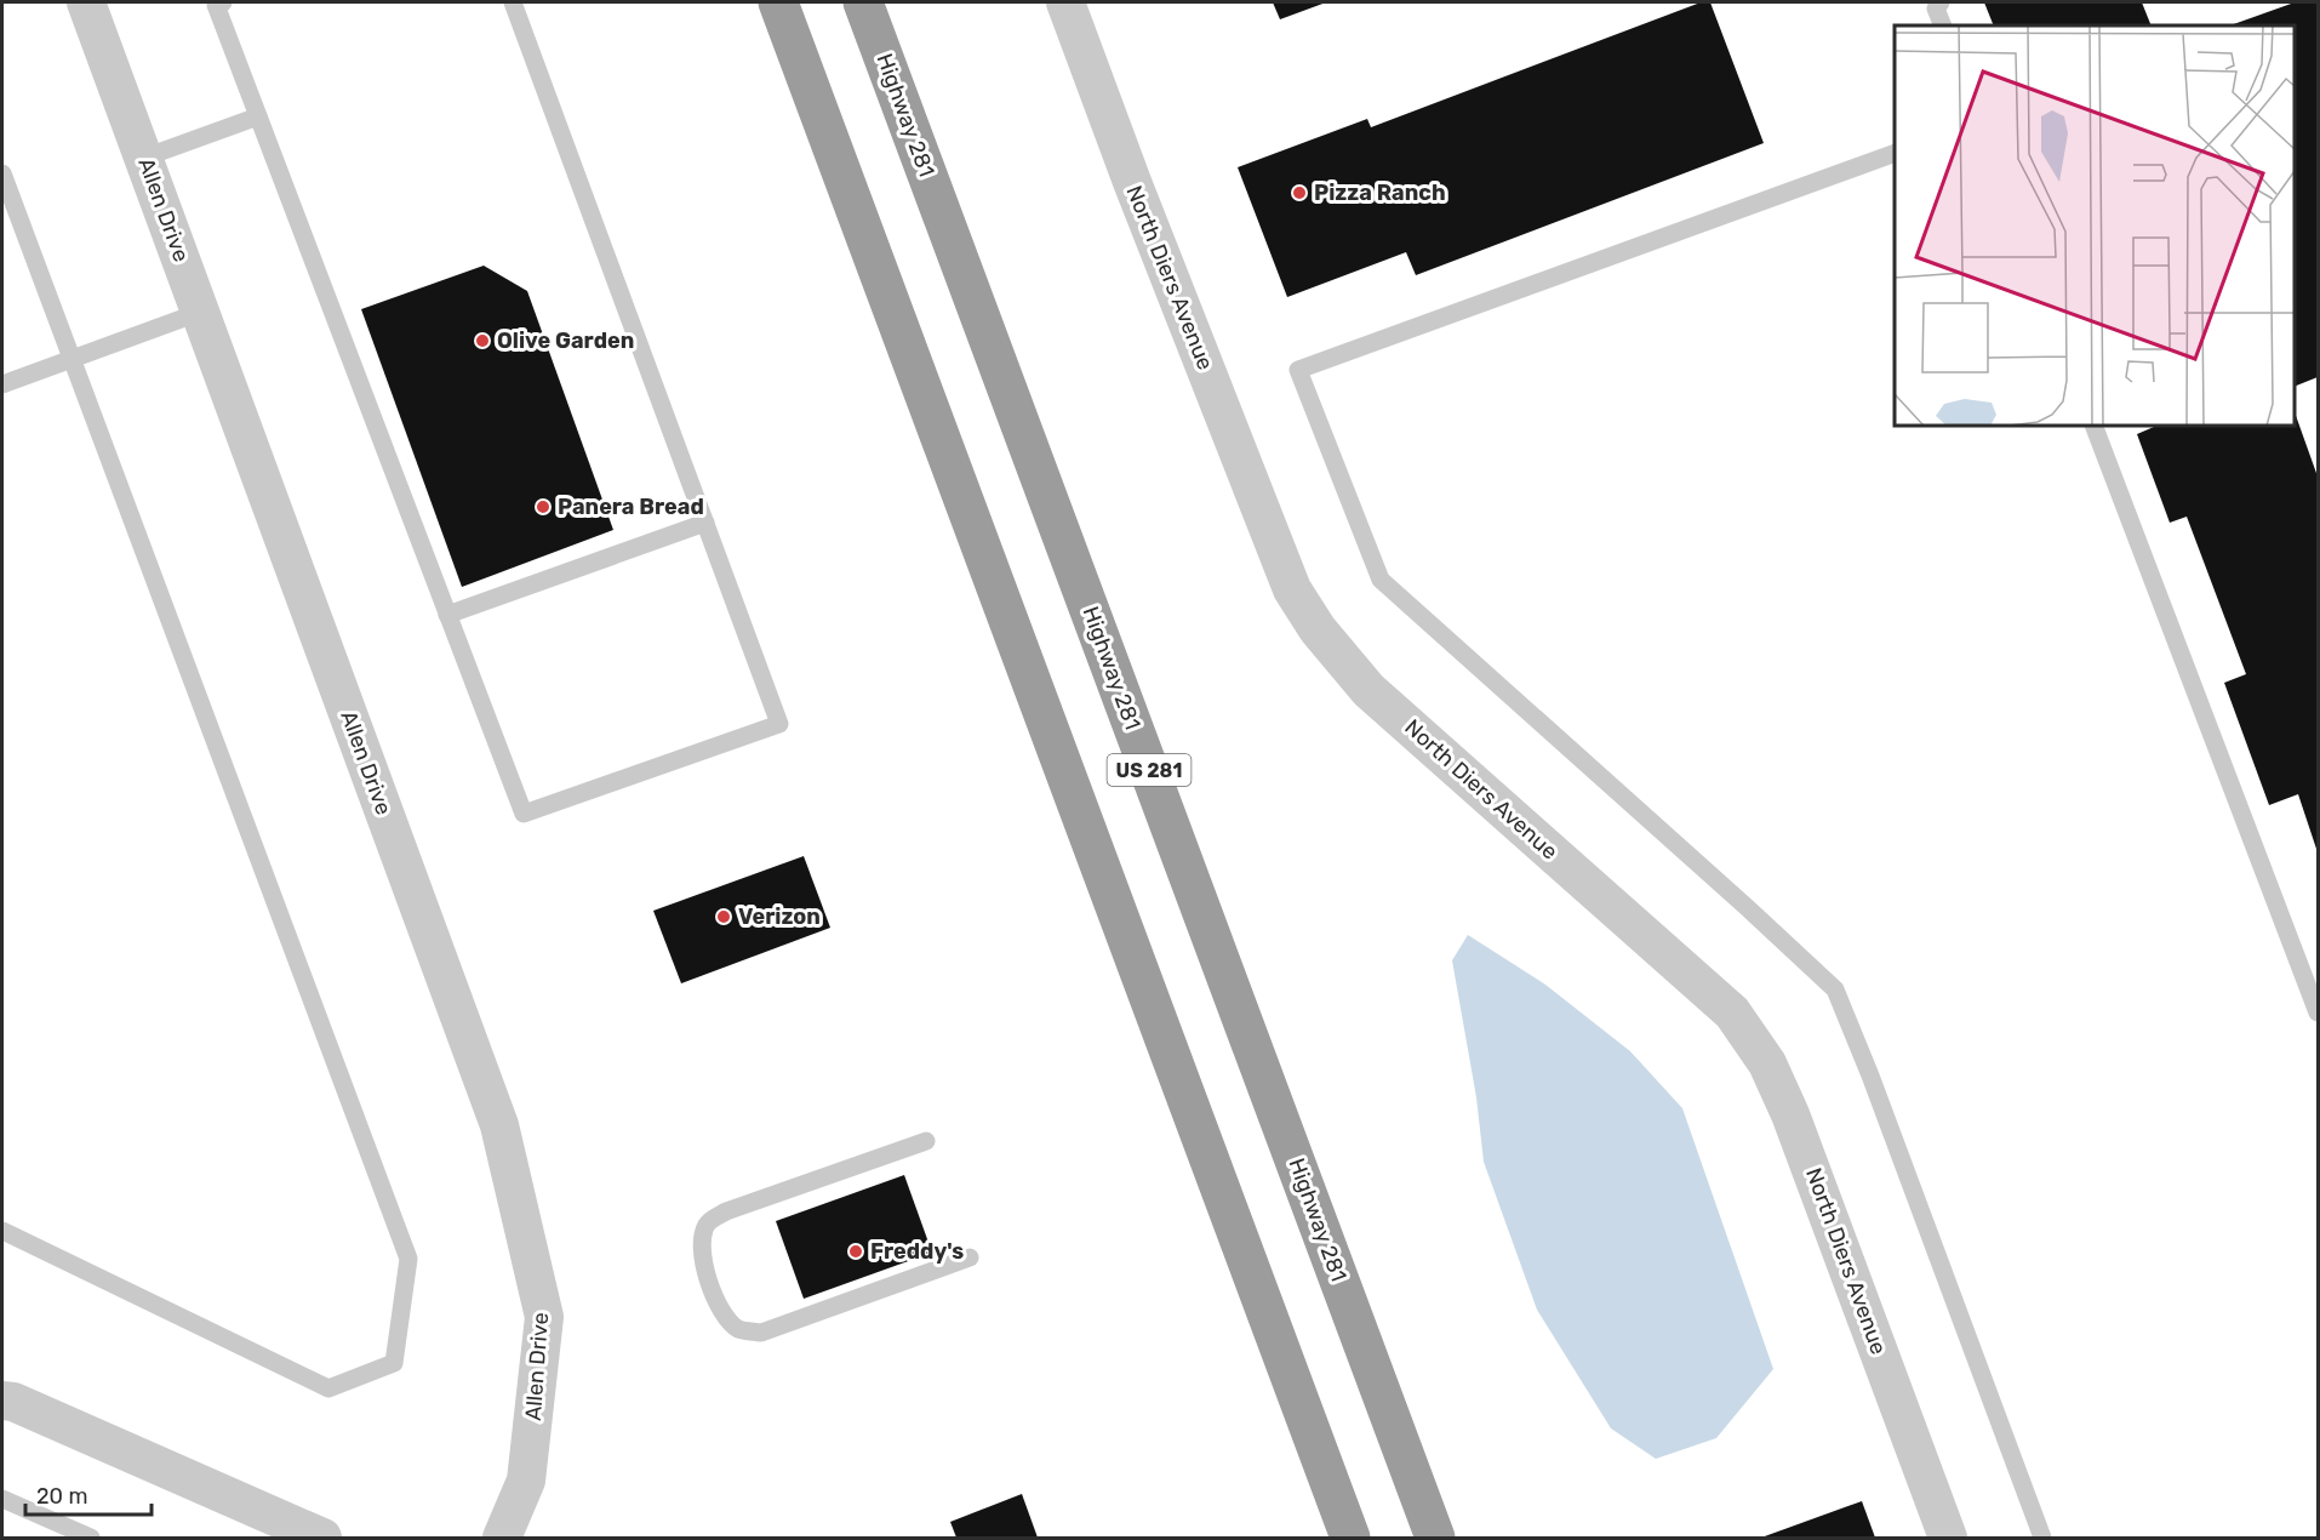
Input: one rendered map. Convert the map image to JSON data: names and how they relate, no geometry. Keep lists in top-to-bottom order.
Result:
{
  "streets": {
    "highway": ["Highway 281", "US 281"],
    "street": ["Allen Drive", "North Diers Avenue"]
  },
  "places": [
    "Pizza Ranch",
    "Olive Garden",
    "Panera Bread",
    "Verizon",
    "Freddy's"
  ],
  "scale_bar": "20 m"
}
